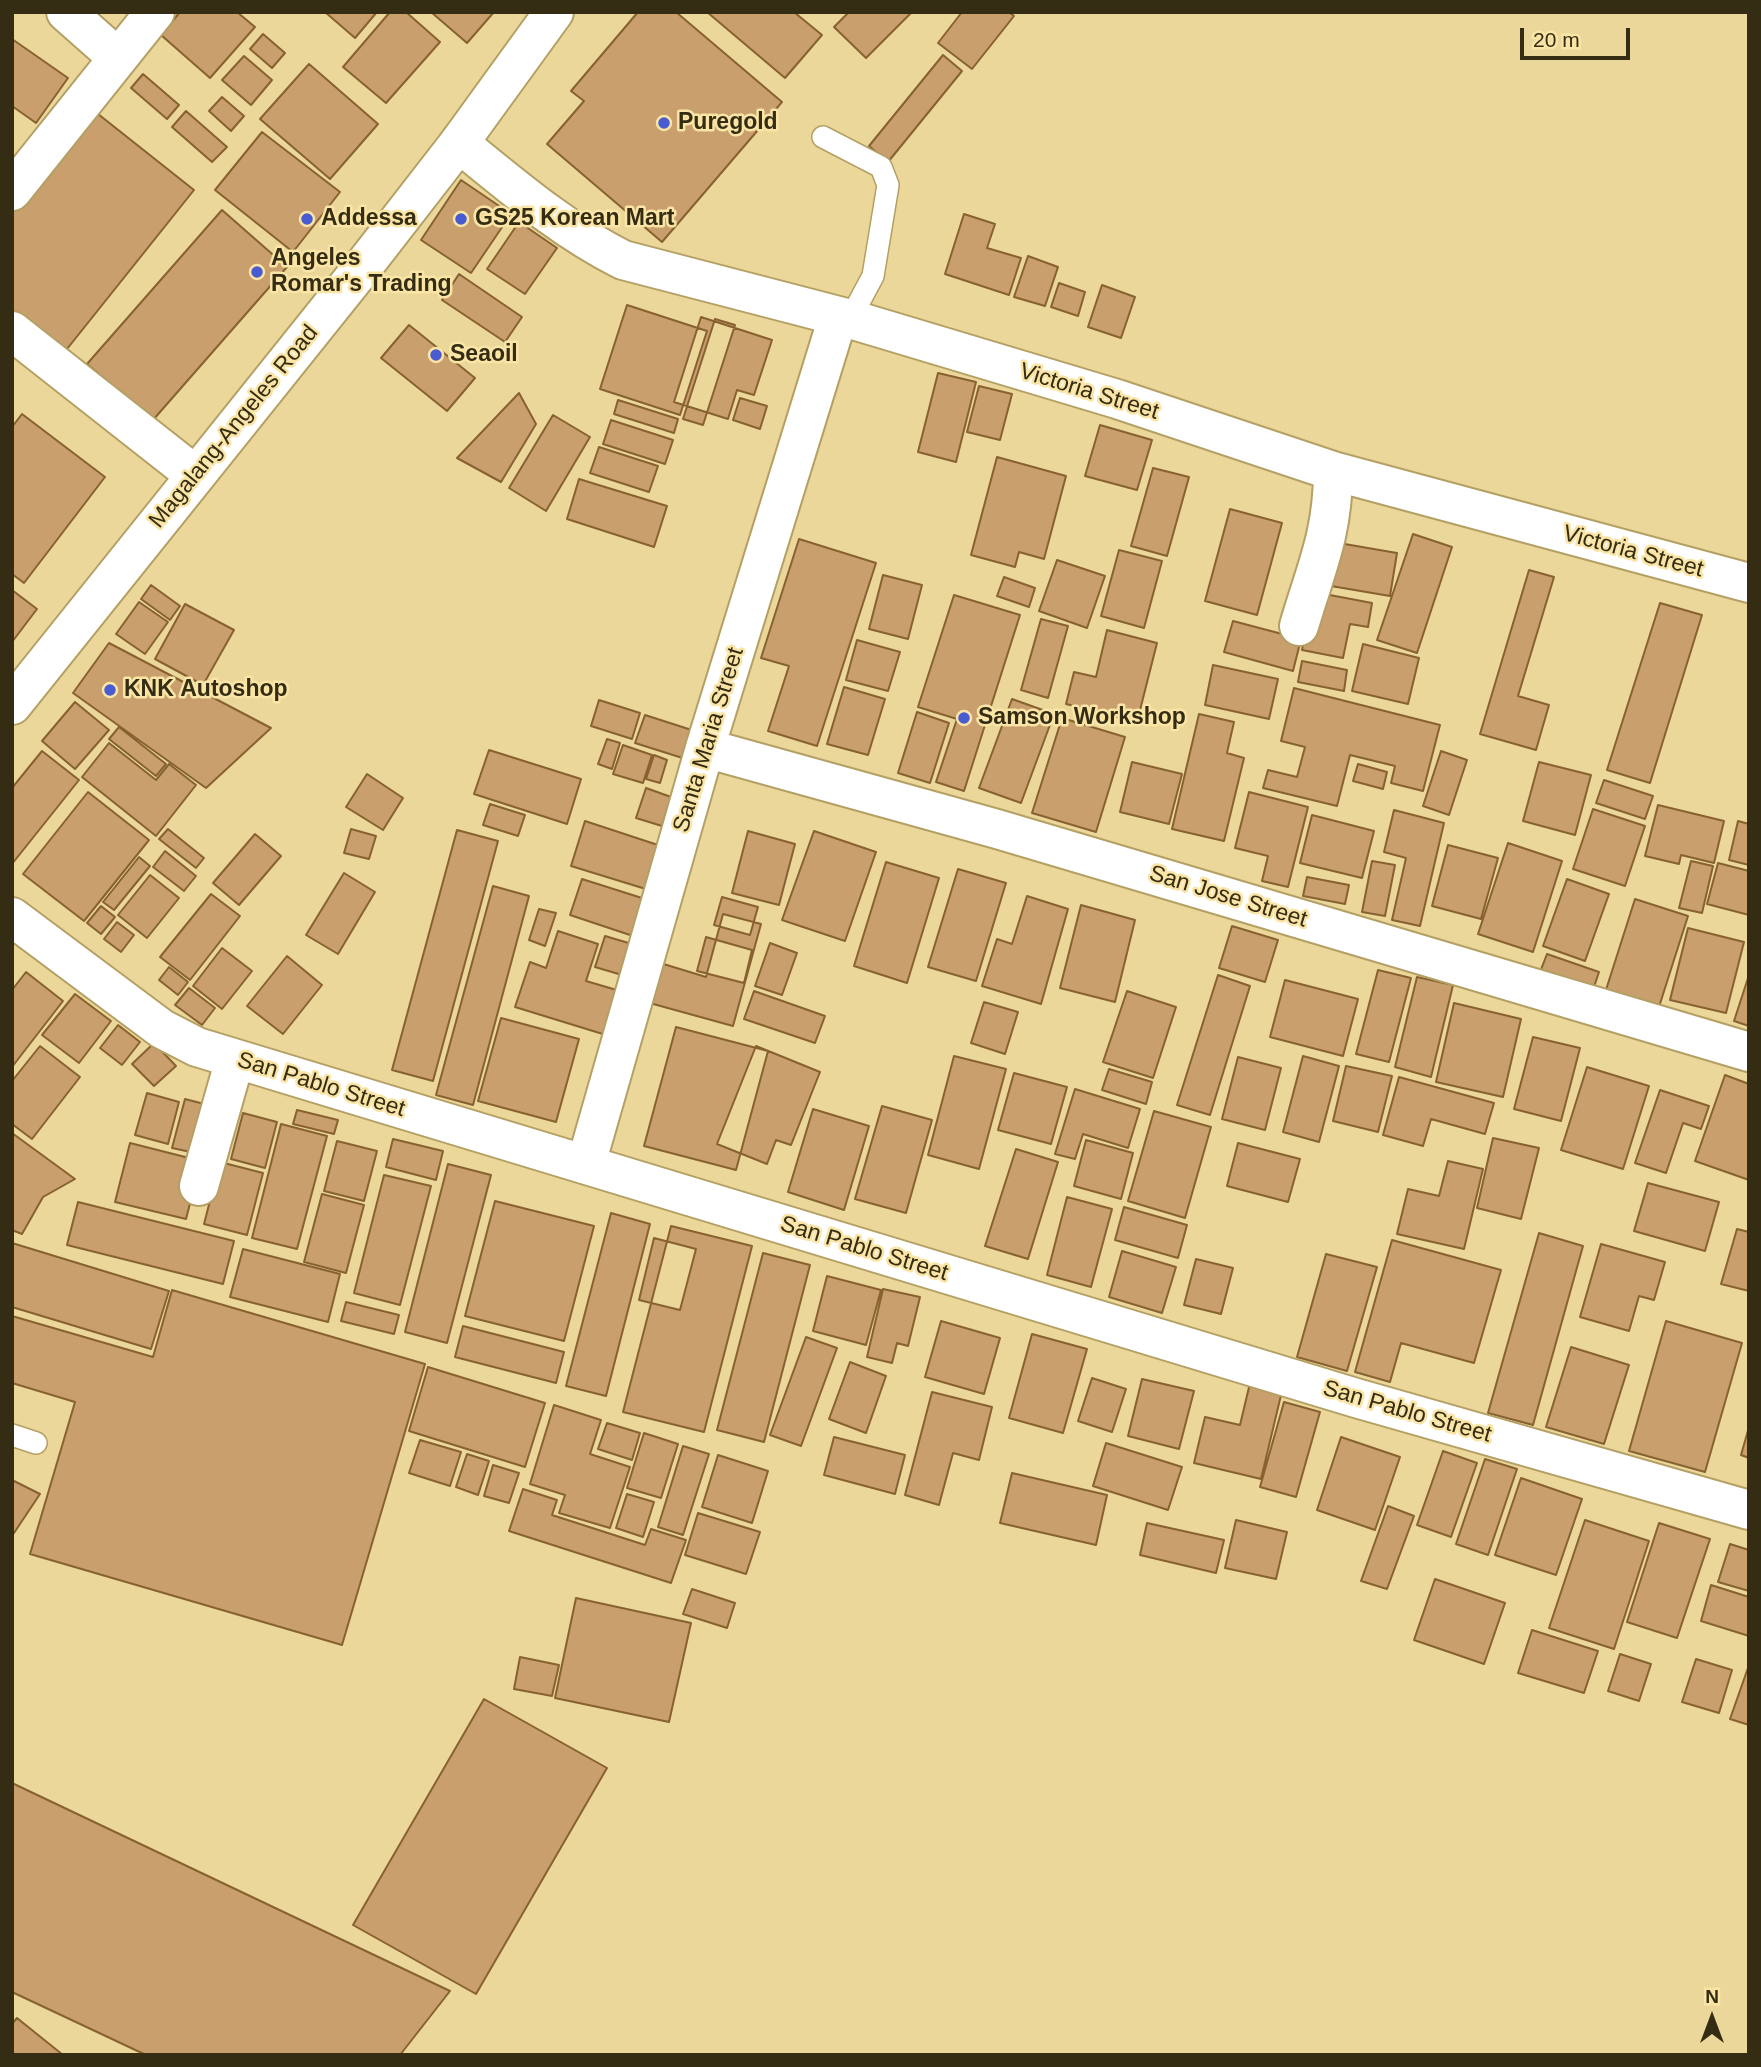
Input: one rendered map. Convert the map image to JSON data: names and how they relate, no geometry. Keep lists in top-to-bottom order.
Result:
{
  "streets": {
    "street": [
      "Victoria Street",
      "Magalang-Angeles Road",
      "Santa Maria Street",
      "San Jose Street",
      "San Pablo Street"
    ]
  },
  "crossings": [
    ["Victoria Street", "Magalang-Angeles Road"],
    ["Victoria Street", "Santa Maria Street"],
    ["Santa Maria Street", "San Jose Street"],
    ["Santa Maria Street", "San Pablo Street"]
  ],
  "places": [
    "Puregold",
    "Addessa",
    "GS25 Korean Mart",
    "Angeles Romar's Trading",
    "Seaoil",
    "KNK Autoshop",
    "Samson Workshop"
  ],
  "scale_bar": "20 m",
  "north": "top"
}
